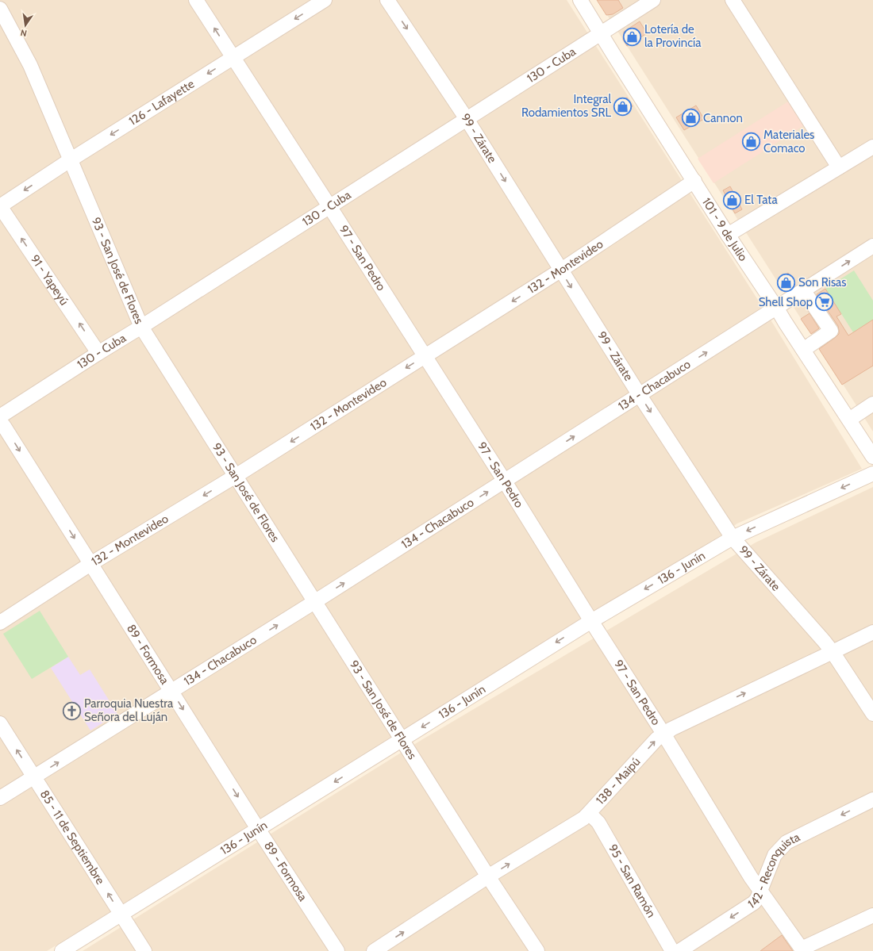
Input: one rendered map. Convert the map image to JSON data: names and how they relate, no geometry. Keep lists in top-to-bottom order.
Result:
{
  "streets": {
    "street": [
      "130 - Cuba",
      "126 - Lafayette",
      "99 - Zárate",
      "101 - 9 de Julio",
      "97 - San Pedro",
      "132 - Montevideo",
      "93 - San José de Flores",
      "91 - Yapeyú",
      "134 - Chacabuco",
      "136 - Junín",
      "89 - Formosa",
      "138 - Maipú",
      "85 - 11 de Septiembre",
      "142 - Reconquista",
      "95 - San Ramón"
    ]
  },
  "crossings": [
    ["130 - Cuba", "99 - Zárate"],
    ["130 - Cuba", "101 - 9 de Julio"],
    ["130 - Cuba", "97 - San Pedro"],
    ["130 - Cuba", "93 - San José de Flores"],
    ["130 - Cuba", "91 - Yapeyú"],
    ["126 - Lafayette", "97 - San Pedro"],
    ["126 - Lafayette", "93 - San José de Flores"],
    ["126 - Lafayette", "91 - Yapeyú"],
    ["99 - Zárate", "132 - Montevideo"],
    ["99 - Zárate", "134 - Chacabuco"],
    ["99 - Zárate", "136 - Junín"],
    ["99 - Zárate", "138 - Maipú"],
    ["101 - 9 de Julio", "132 - Montevideo"],
    ["101 - 9 de Julio", "134 - Chacabuco"],
    ["97 - San Pedro", "132 - Montevideo"],
    ["97 - San Pedro", "134 - Chacabuco"],
    ["97 - San Pedro", "136 - Junín"],
    ["97 - San Pedro", "138 - Maipú"],
    ["97 - San Pedro", "142 - Reconquista"],
    ["132 - Montevideo", "93 - San José de Flores"],
    ["132 - Montevideo", "89 - Formosa"],
    ["93 - San José de Flores", "134 - Chacabuco"],
    ["93 - San José de Flores", "136 - Junín"],
    ["93 - San José de Flores", "138 - Maipú"],
    ["134 - Chacabuco", "89 - Formosa"],
    ["134 - Chacabuco", "85 - 11 de Septiembre"],
    ["136 - Junín", "89 - Formosa"],
    ["136 - Junín", "85 - 11 de Septiembre"],
    ["138 - Maipú", "95 - San Ramón"]
  ],
  "one_way": [
    "126 - Lafayette",
    "99 - Zárate",
    "132 - Montevideo",
    "91 - Yapeyú",
    "134 - Chacabuco",
    "136 - Junín",
    "89 - Formosa",
    "138 - Maipú",
    "85 - 11 de Septiembre"
  ],
  "places": {
    "shop": [
      "Lotería de la Provincía",
      "Integral Rodamientos SRL",
      "Cannon",
      "Materiales Comaco",
      "El Tata",
      "Son Risas"
    ],
    "supermarket": ["Shell Shop"],
    "church": ["Parroquia Nuestra Señora del Luján"]
  },
  "north": "bottom"
}
